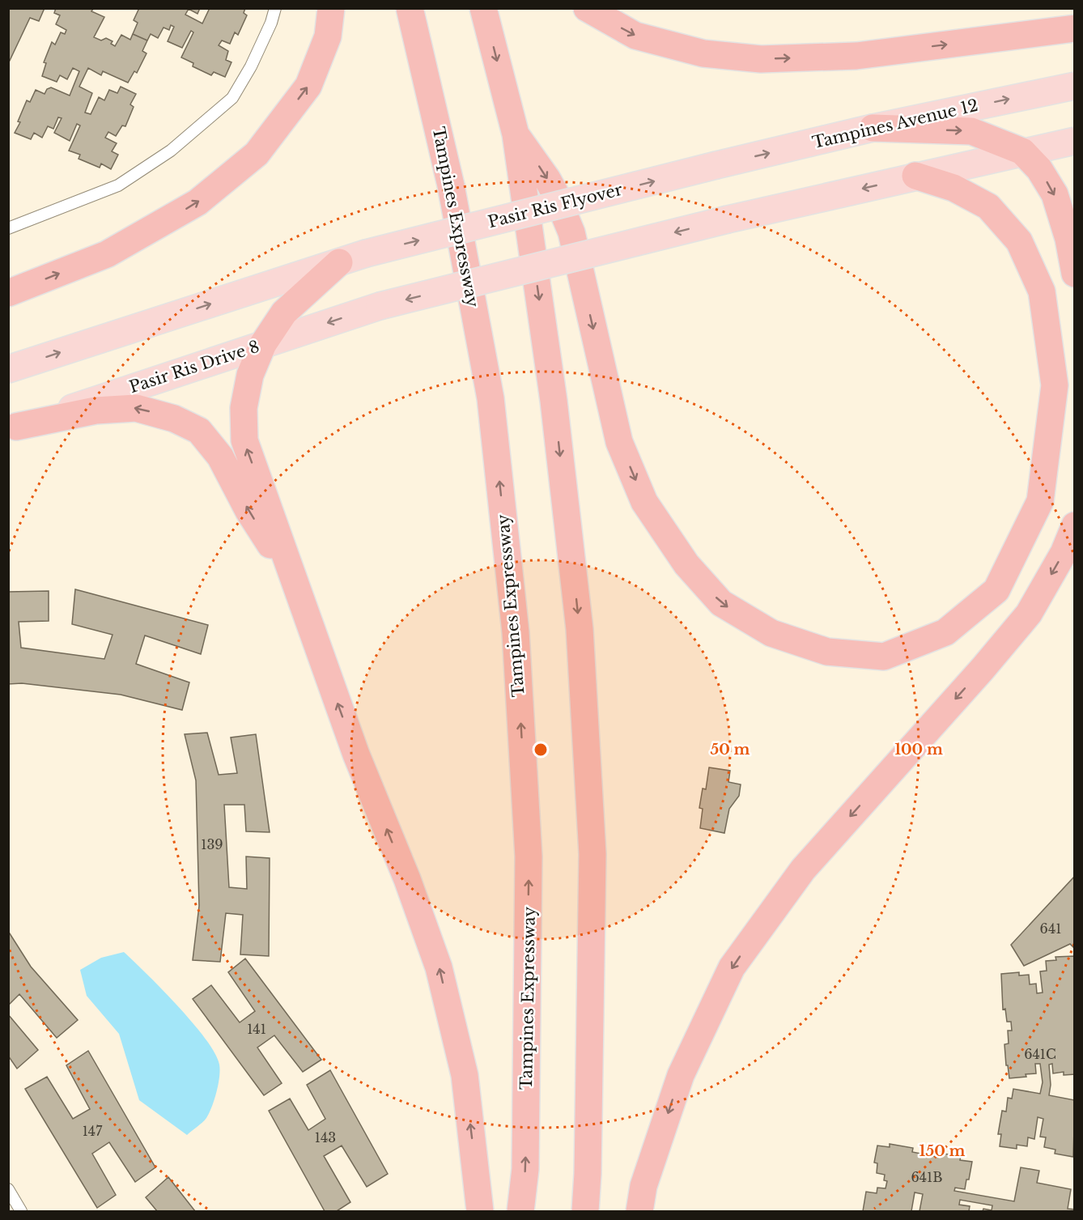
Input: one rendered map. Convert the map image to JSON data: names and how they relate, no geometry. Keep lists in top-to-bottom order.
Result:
{
  "streets": {
    "highway": ["Tampines Expressway"],
    "main road": ["Tampines Avenue 12", "Pasir Ris Flyover", "Pasir Ris Drive 8"]
  },
  "crossings": [
    ["Tampines Avenue 12", "Pasir Ris Flyover"]
  ],
  "one_way": ["Pasir Ris Flyover", "Pasir Ris Drive 8"],
  "house_numbers": [
    "139",
    "641",
    "141",
    "641C",
    "147",
    "143",
    "641B"
  ],
  "rings": ["50 m", "100 m", "150 m"]
}
